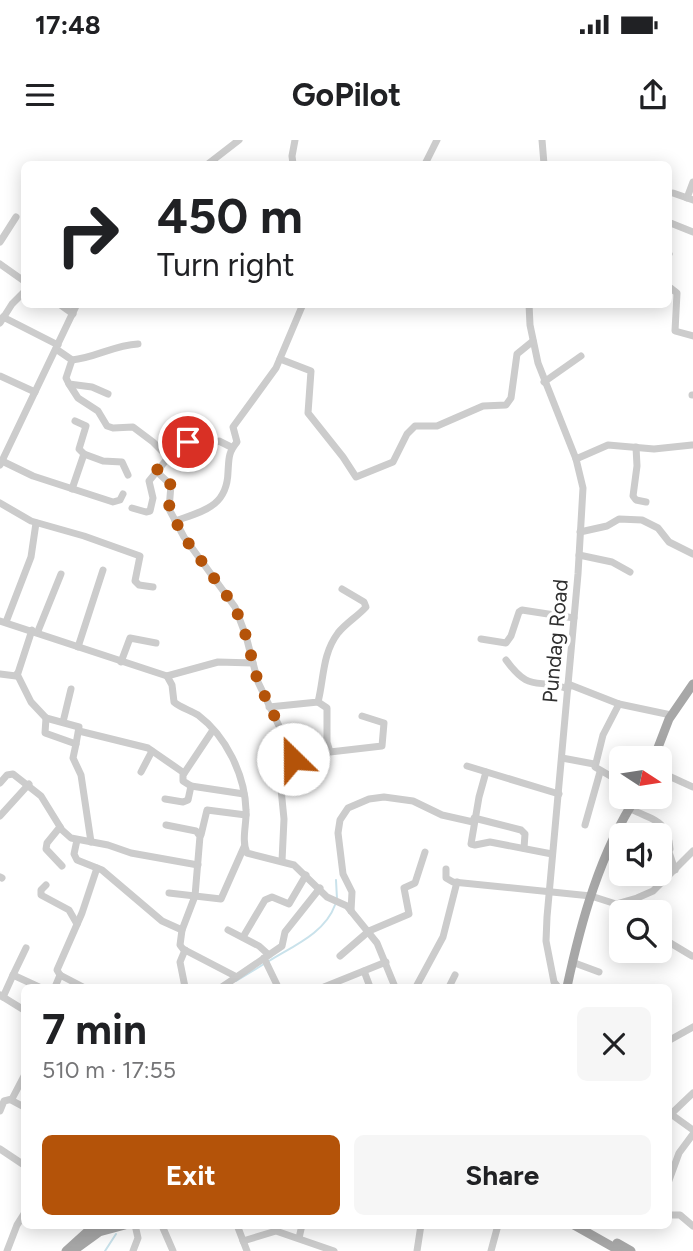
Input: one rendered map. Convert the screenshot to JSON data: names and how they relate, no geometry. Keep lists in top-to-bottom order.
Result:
{
  "streets": {
    "street": ["Pundag Road"]
  },
  "north": "right",
  "page": {
    "status": "17:48",
    "header": "GoPilot",
    "turn": ["450 m", "Turn right"],
    "heading": ["7 min", "510 m · 17:55"],
    "buttons": ["Exit", "Share"]
  }
}
